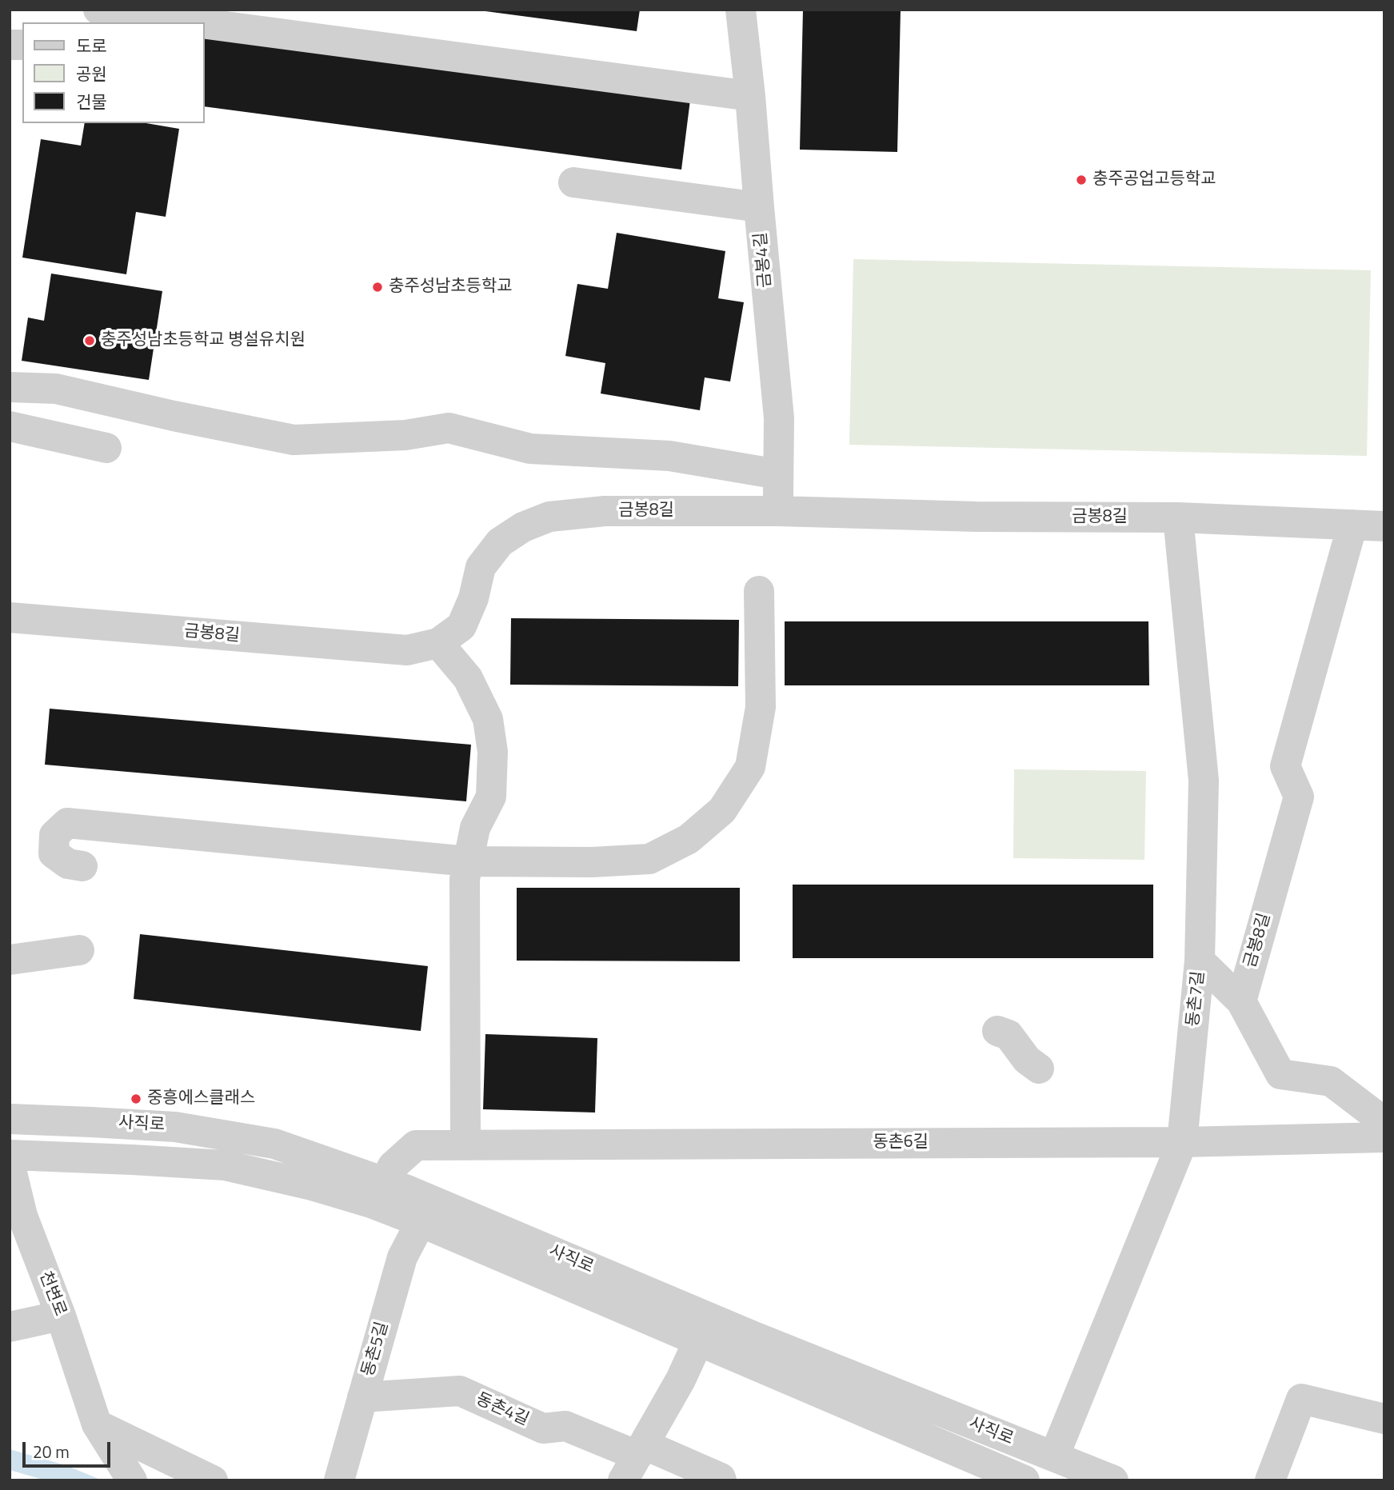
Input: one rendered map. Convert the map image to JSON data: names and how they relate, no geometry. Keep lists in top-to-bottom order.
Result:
{
  "streets": {
    "street": [
      "금봉4길",
      "금봉8길",
      "동촌7길",
      "사직로",
      "동촌6길",
      "천변로",
      "동촌5길",
      "동촌4길"
    ]
  },
  "crossings": [
    ["금봉4길", "금봉8길"],
    ["금봉8길", "동촌7길"],
    ["동촌7길", "사직로"],
    ["동촌7길", "동촌6길"],
    ["사직로", "동촌6길"],
    ["사직로", "동촌5길"],
    ["동촌5길", "동촌4길"]
  ],
  "places": [
    "충주공업고등학교",
    "충주성남초등학교",
    "충주성남초등학교 병설유치원",
    "중흥에스클래스"
  ],
  "legend": ["도로", "공원", "건물"],
  "scale_bar": "20 m"
}
